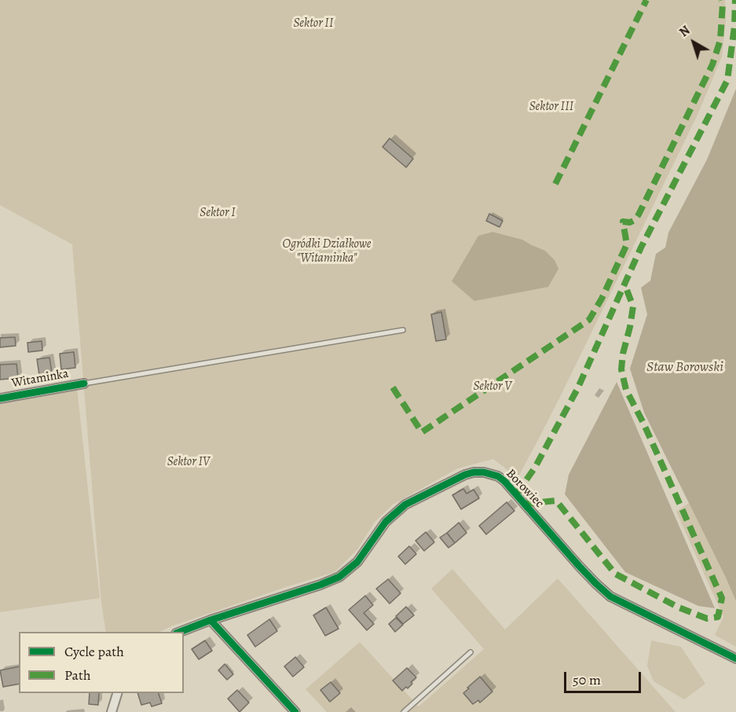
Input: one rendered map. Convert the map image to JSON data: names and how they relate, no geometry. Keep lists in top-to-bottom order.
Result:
{
  "streets": {
    "street": ["Witaminka", "Borowiec"]
  },
  "water": ["Staw Borowski"],
  "parks": [
    "Sektor II",
    "Sektor III",
    "Sektor I",
    "Ogródki Działkowe \"Witaminka\"",
    "Sektor V",
    "Sektor IV"
  ],
  "legend": ["Cycle path", "Path"],
  "scale_bar": "50 m",
  "north": "top left"
}
